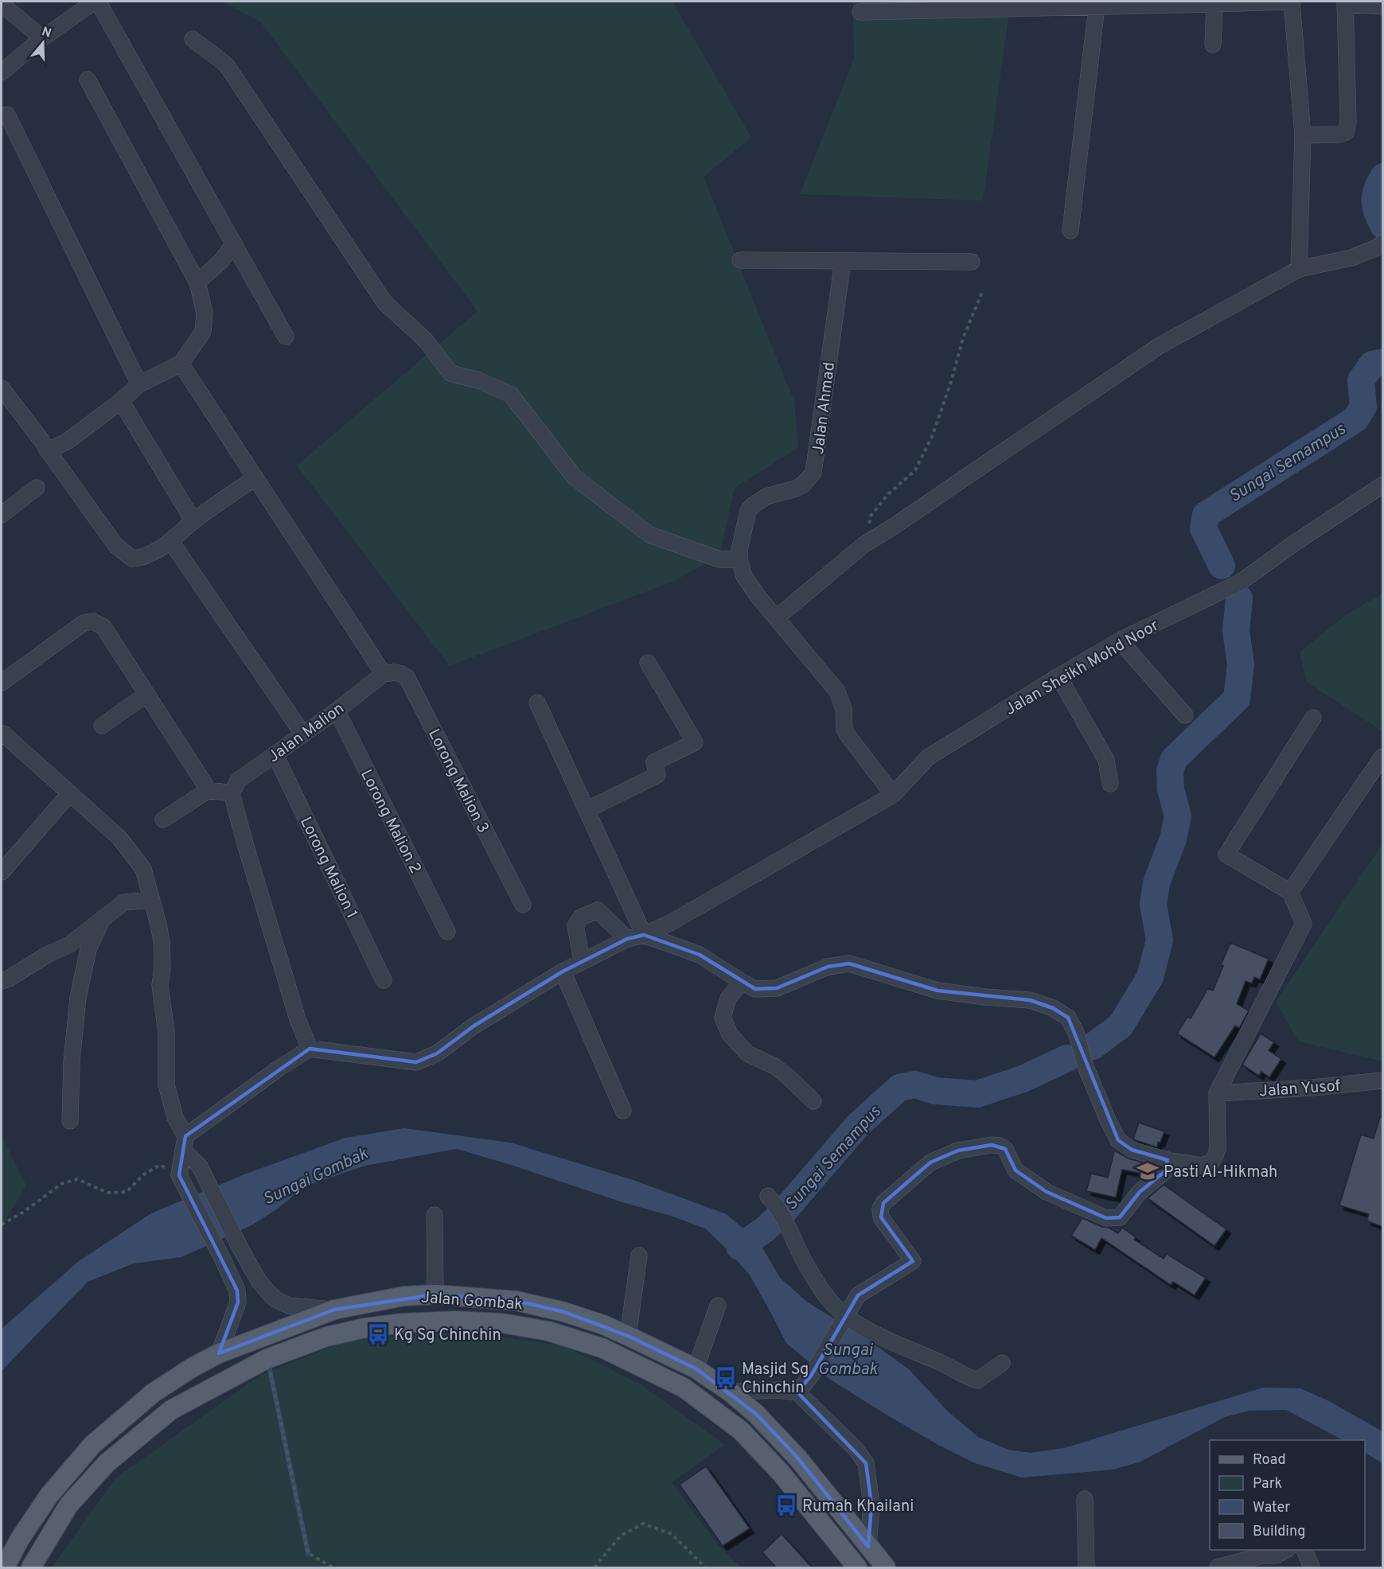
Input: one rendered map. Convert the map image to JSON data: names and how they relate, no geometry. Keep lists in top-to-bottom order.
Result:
{
  "streets": {
    "main road": ["Jalan Gombak"],
    "street": [
      "Jalan Ahmad",
      "Jalan Sheikh Mohd Noor",
      "Jalan Malion",
      "Lorong Malion 3",
      "Lorong Malion 2",
      "Lorong Malion 1",
      "Jalan Yusof"
    ]
  },
  "crossings": [
    ["Jalan Malion", "Lorong Malion 3"],
    ["Jalan Malion", "Lorong Malion 2"],
    ["Jalan Malion", "Lorong Malion 1"]
  ],
  "water": ["Sungai Semampus", "Sungai Gombak"],
  "places": {
    "school or university": ["Pasti Al-Hikmah"],
    "bus stop": ["Kg Sg Chinchin", "Masjid Sg Chinchin", "Rumah Khailani"]
  },
  "legend": [
    "Road",
    "Park",
    "Water",
    "Building"
  ],
  "north": "top"
}
